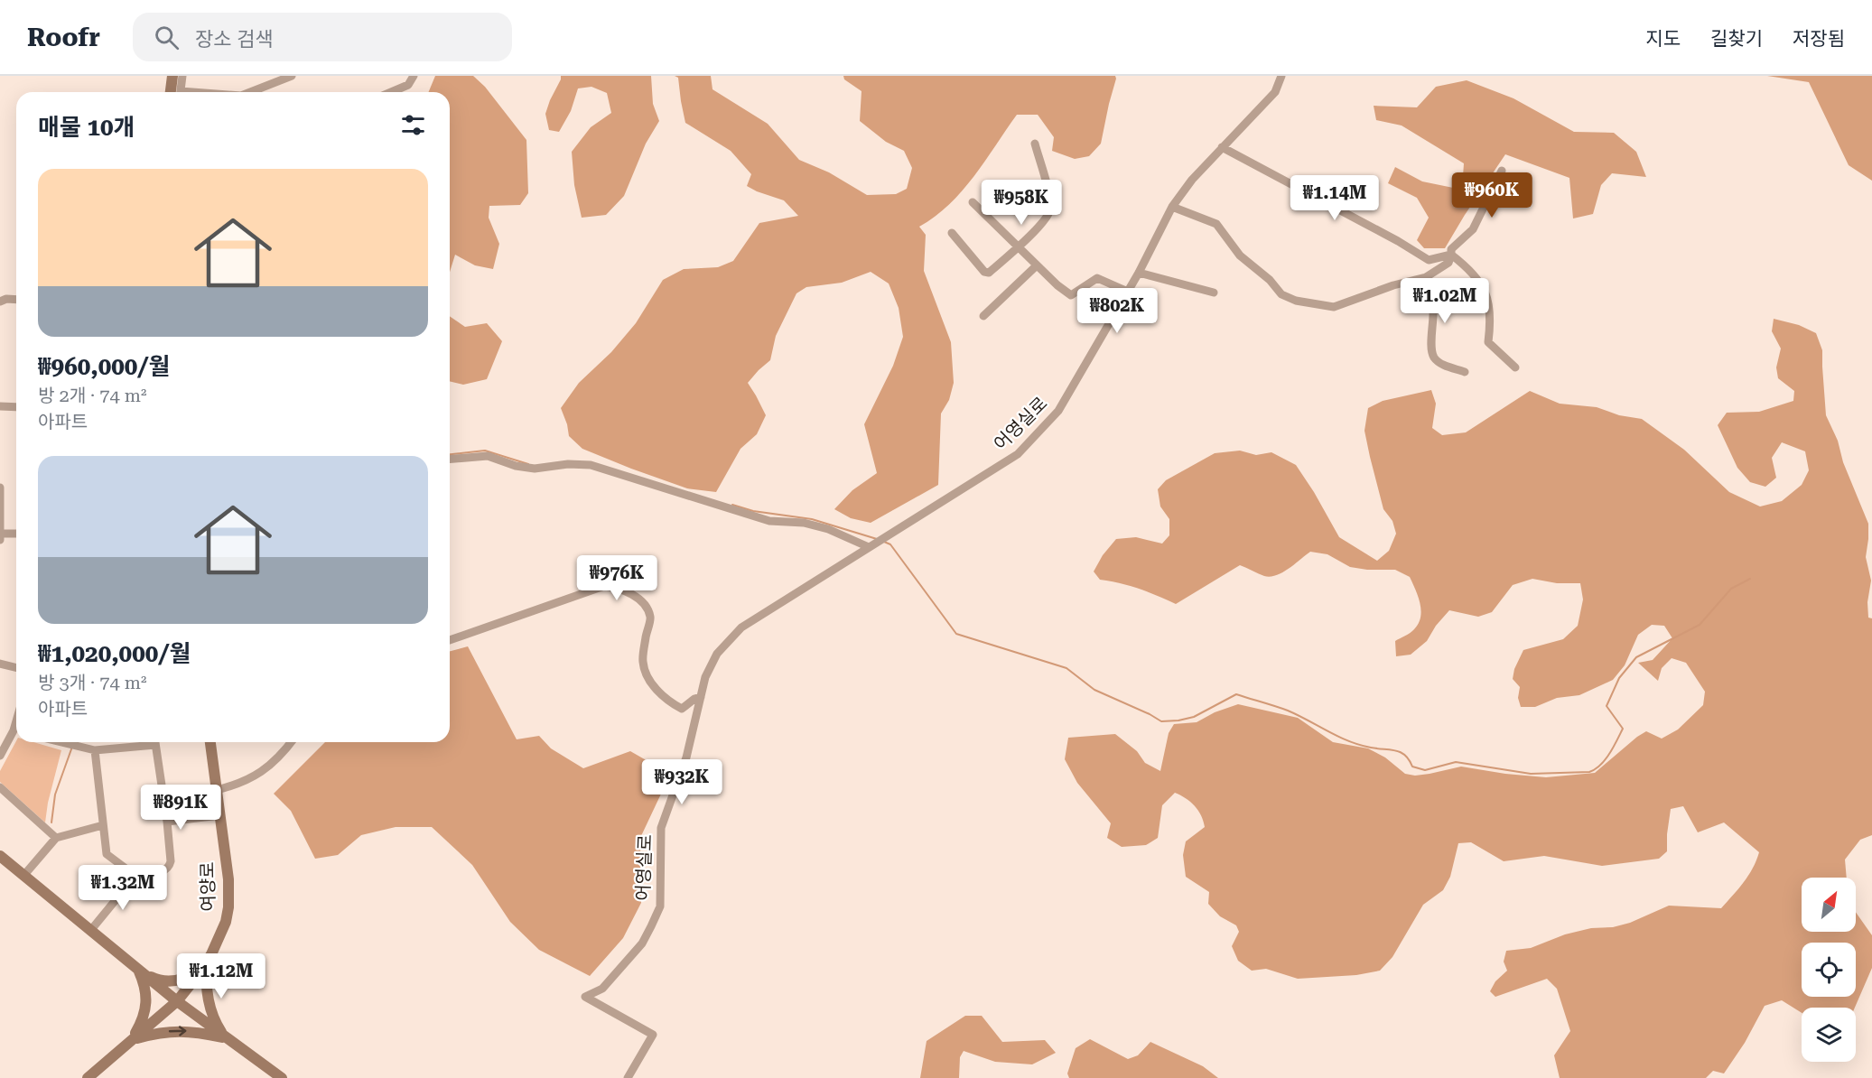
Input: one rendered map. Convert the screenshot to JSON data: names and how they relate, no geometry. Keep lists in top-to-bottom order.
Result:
{
  "streets": {
    "street": ["어영실로", "여양로"]
  },
  "north": "top right",
  "page": {
    "header": "Roofr",
    "search": "장소 검색",
    "nav": ["지도", "길찾기", "저장됨"],
    "heading": "매물 10개",
    "list": [
      {
        "name": "₩960,000/월",
        "note": "방 2개 · 74 m² · 아파트"
      },
      {
        "name": "₩1,020,000/월",
        "note": "방 3개 · 74 m² · 아파트"
      }
    ],
    "price": [
      "₩960K",
      "₩1.14M",
      "₩958K",
      "₩1.02M",
      "₩802K",
      "₩976K",
      "₩932K",
      "₩891K",
      "₩1.32M",
      "₩1.12M"
    ]
  }
}
